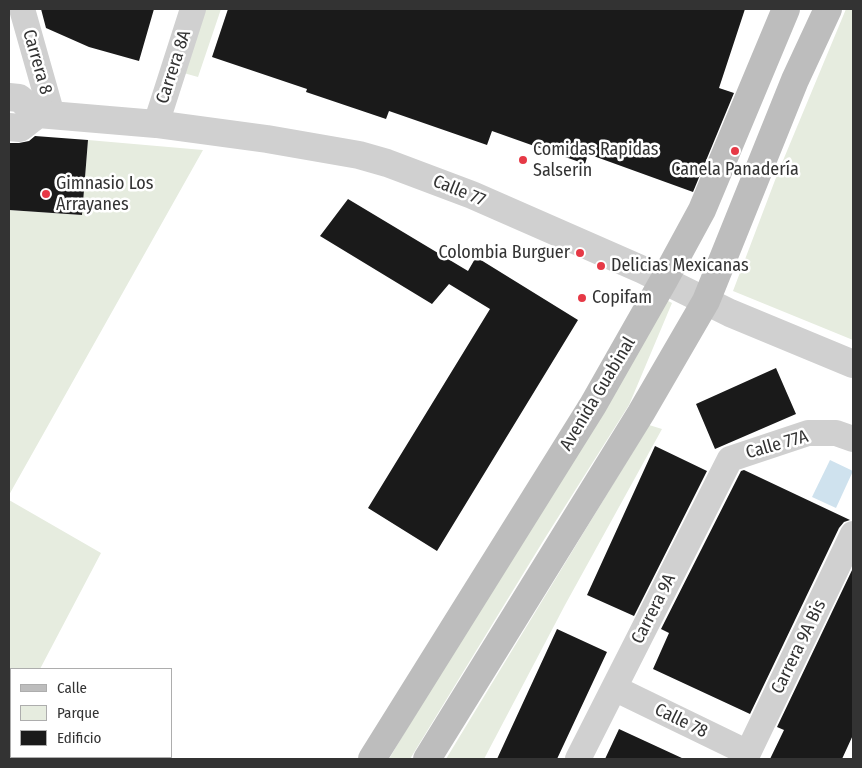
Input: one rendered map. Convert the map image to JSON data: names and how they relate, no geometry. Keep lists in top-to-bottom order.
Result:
{
  "streets": {
    "main road": ["Avenida Guabinal"],
    "street": [
      "Carrera 8",
      "Carrera 8A",
      "Calle 77",
      "Calle 77A",
      "Carrera 9A",
      "Carrera 9A Bis",
      "Calle 78"
    ]
  },
  "crossings": [
    ["Carrera 8", "Calle 77"],
    ["Carrera 8A", "Calle 77"],
    ["Calle 77", "Avenida Guabinal"],
    ["Calle 77A", "Carrera 9A"],
    ["Carrera 9A", "Calle 78"],
    ["Carrera 9A Bis", "Calle 78"]
  ],
  "places": [
    "Canela Panadería",
    "Comidas Rapidas Salserin",
    "Gimnasio Los Arrayanes",
    "Colombia Burguer",
    "Delicias Mexicanas",
    "Copifam"
  ],
  "legend": ["Calle", "Parque", "Edificio"]
}
